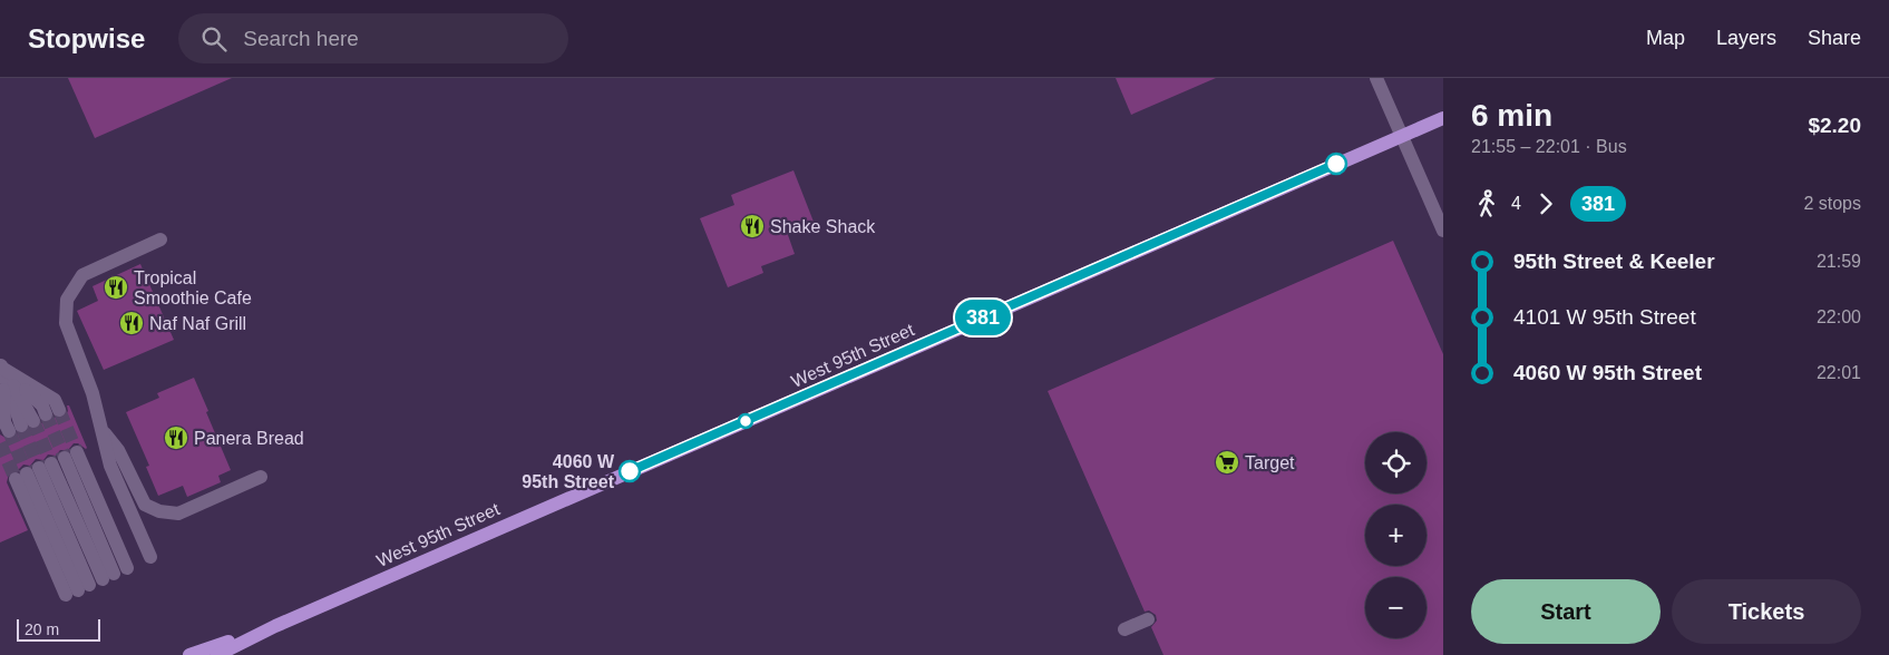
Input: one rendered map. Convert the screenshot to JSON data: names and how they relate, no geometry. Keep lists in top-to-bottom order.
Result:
{
  "streets": {
    "main road": ["West 95th Street"]
  },
  "places": {
    "restaurant": [
      "Shake Shack",
      "Tropical Smoothie Cafe",
      "Naf Naf Grill",
      "Panera Bread"
    ],
    "supermarket": ["Target"],
    "other": ["4060 W 95th Street"]
  },
  "lines": ["bus line 381"],
  "scale_bar": "20 m",
  "page": {
    "header": "Stopwise",
    "search": "Search here",
    "nav": ["Map", "Layers", "Share"],
    "on_map": "381",
    "heading": ["6 min", "21:55 – 22:01 · Bus", "$2.20"],
    "legs": ["4", "381", "2 stops"],
    "list": [
      {
        "name": "95th Street & Keeler",
        "value": "21:59"
      },
      {
        "name": "4101 W 95th Street",
        "value": "22:00"
      },
      {
        "name": "4060 W 95th Street",
        "value": "22:01"
      }
    ],
    "map_buttons": ["+", "−"],
    "buttons": ["Start", "Tickets"],
    "scale": "20 m"
  }
}
